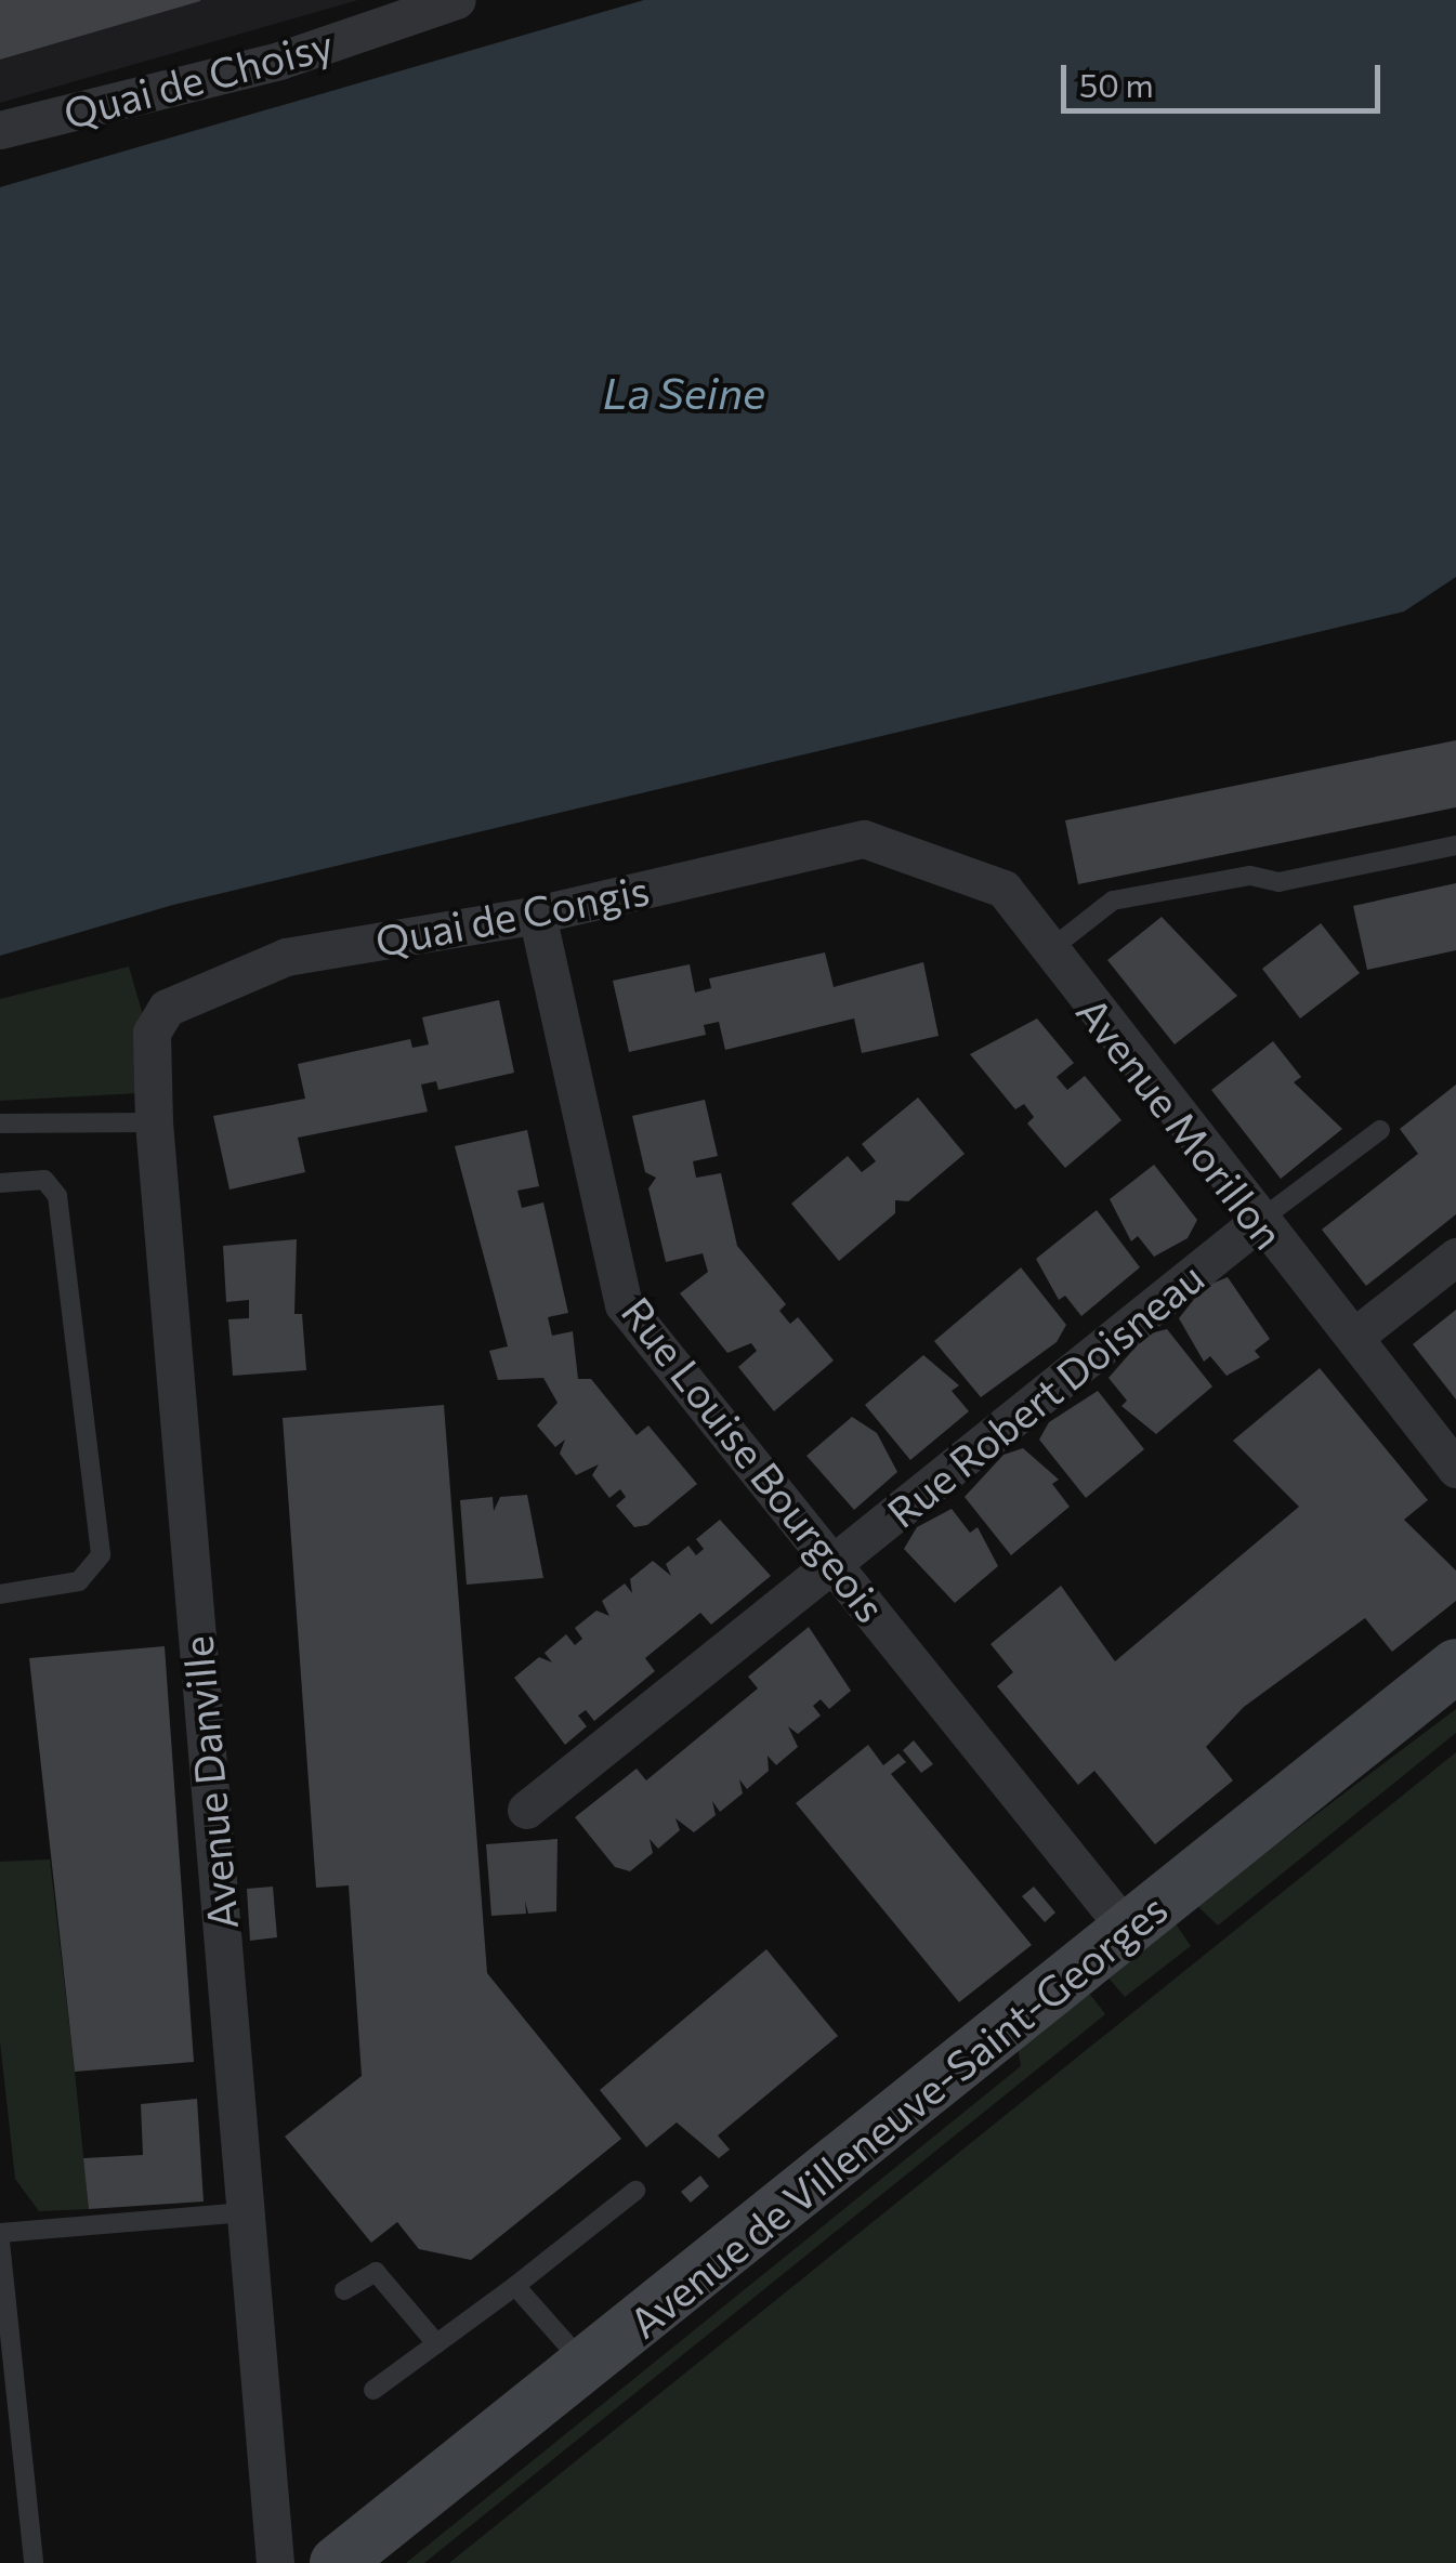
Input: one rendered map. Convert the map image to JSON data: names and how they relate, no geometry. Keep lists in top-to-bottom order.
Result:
{
  "streets": {
    "main road": ["Avenue de Villeneuve-Saint-Georges"],
    "street": [
      "Quai de Choisy",
      "Quai de Congis",
      "Avenue Morillon",
      "Rue Robert Doisneau",
      "Rue Louise Bourgeois",
      "Avenue Danville"
    ]
  },
  "crossings": [
    ["Quai de Congis", "Avenue Morillon"],
    ["Quai de Congis", "Rue Louise Bourgeois"],
    ["Quai de Congis", "Avenue Danville"],
    ["Avenue Morillon", "Rue Robert Doisneau"],
    ["Rue Robert Doisneau", "Rue Louise Bourgeois"],
    ["Rue Louise Bourgeois", "Avenue de Villeneuve-Saint-Georges"]
  ],
  "water": ["La Seine"],
  "scale_bar": "50 m"
}
